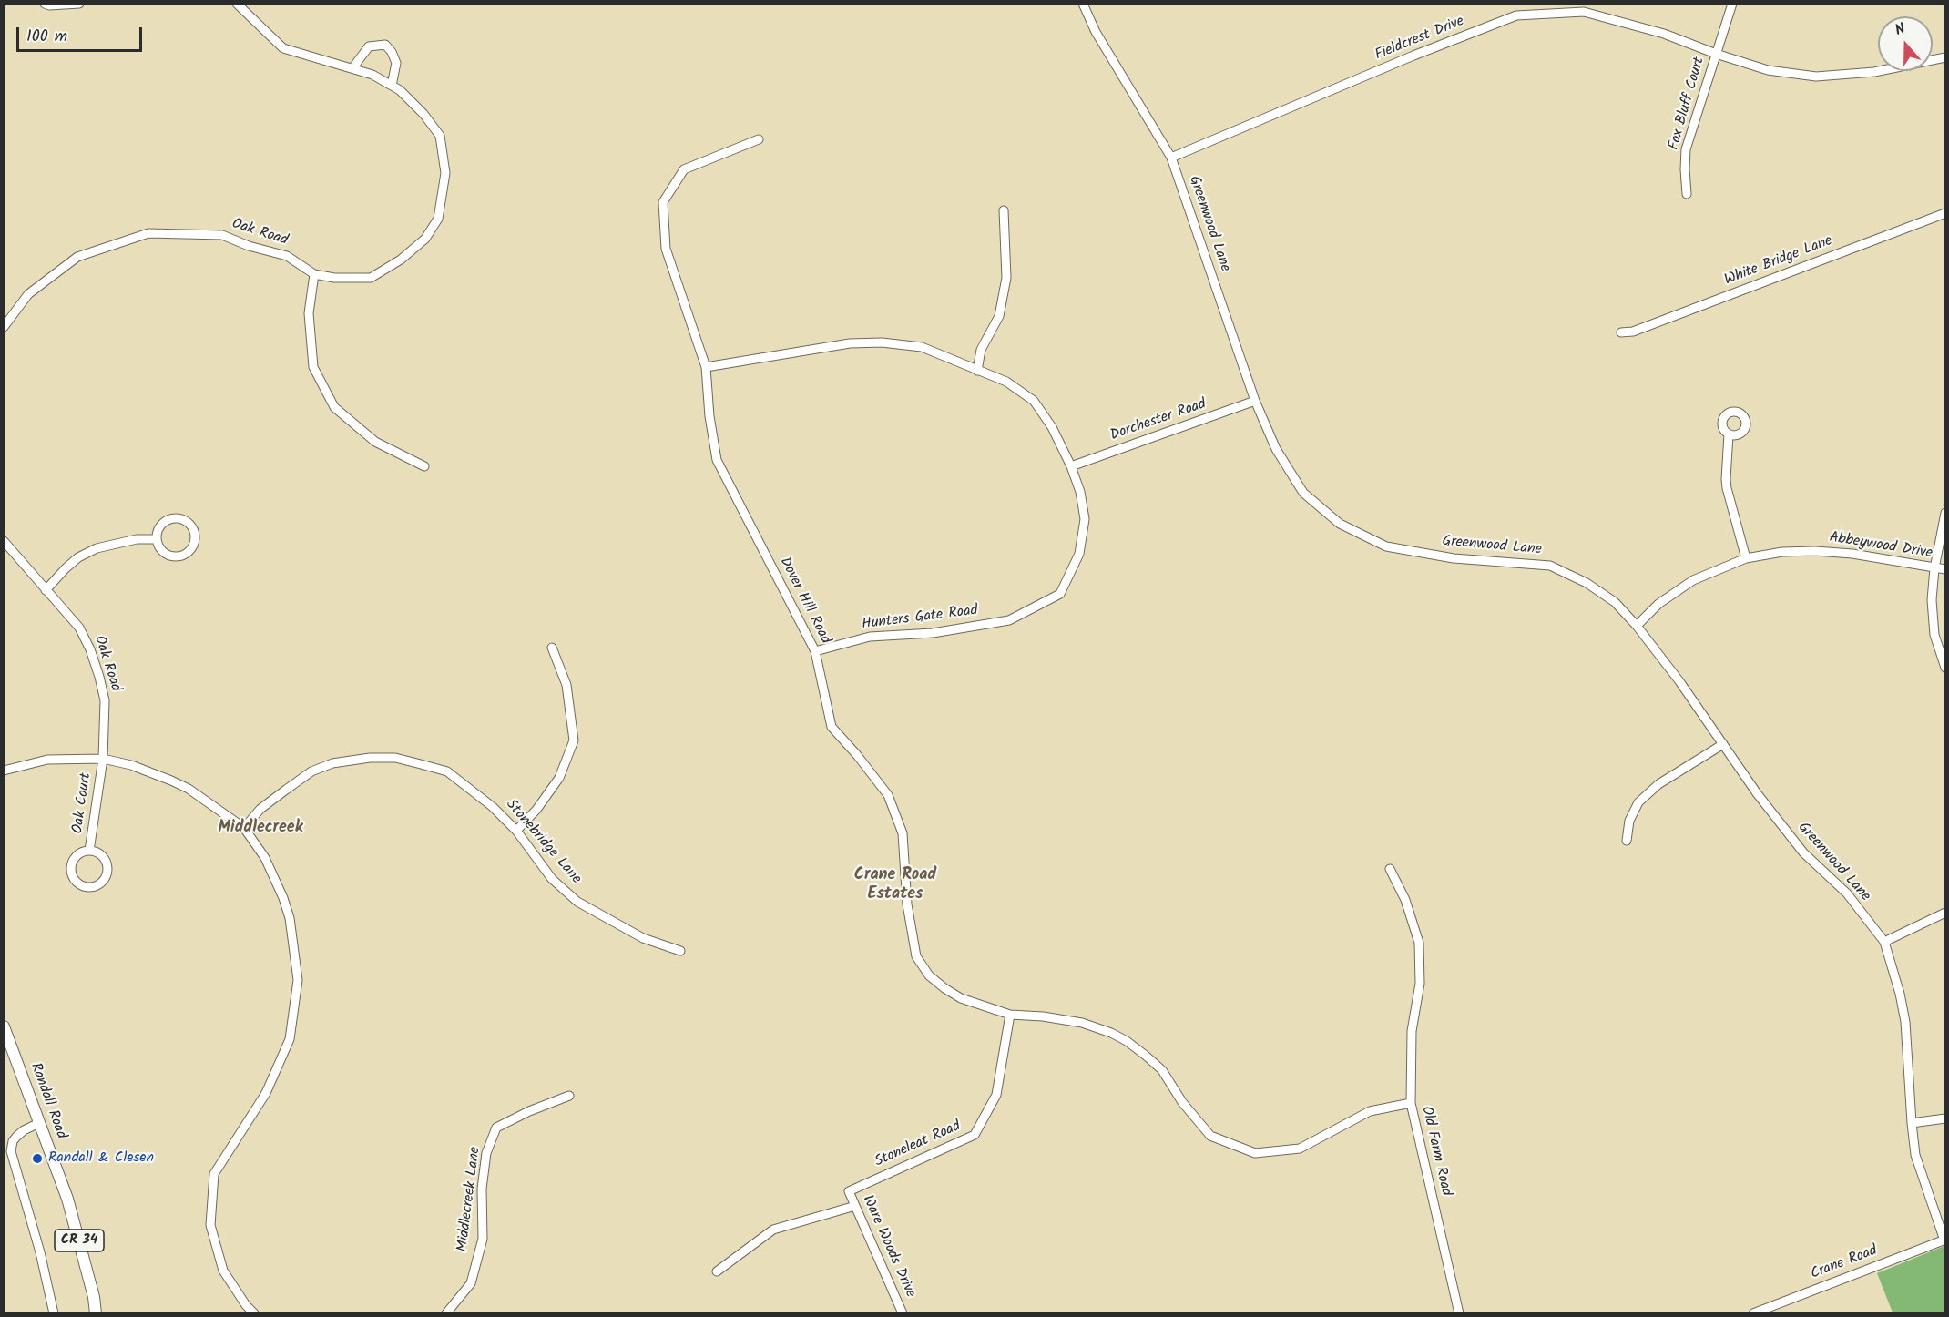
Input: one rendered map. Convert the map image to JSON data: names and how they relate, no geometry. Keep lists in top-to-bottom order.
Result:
{
  "streets": {
    "main road": ["Randall Road", "CR 34"],
    "street": [
      "Fieldcrest Drive",
      "Fox Bluff Court",
      "Greenwood Lane",
      "Oak Road",
      "White Bridge Lane",
      "Dorchester Road",
      "Abbeywood Drive",
      "Dover Hill Road",
      "Hunters Gate Road",
      "Oak Court",
      "Stonebridge Lane",
      "Stoneleat Road",
      "Old Farm Road",
      "Middlecreek Lane",
      "Ware Woods Drive",
      "Crane Road"
    ]
  },
  "crossings": [
    ["Fieldcrest Drive", "Fox Bluff Court"],
    ["Fieldcrest Drive", "Greenwood Lane"],
    ["Greenwood Lane", "Dorchester Road"],
    ["Greenwood Lane", "Abbeywood Drive"],
    ["Greenwood Lane", "Crane Road"],
    ["Oak Road", "Oak Court"],
    ["Dorchester Road", "Hunters Gate Road"],
    ["Dover Hill Road", "Hunters Gate Road"],
    ["Dover Hill Road", "Stoneleat Road"],
    ["Dover Hill Road", "Old Farm Road"],
    ["Stoneleat Road", "Ware Woods Drive"]
  ],
  "districts": ["Middlecreek", "Crane Road Estates"],
  "places": ["Randall & Clesen"],
  "scale_bar": "100 m",
  "north": "top"
}
